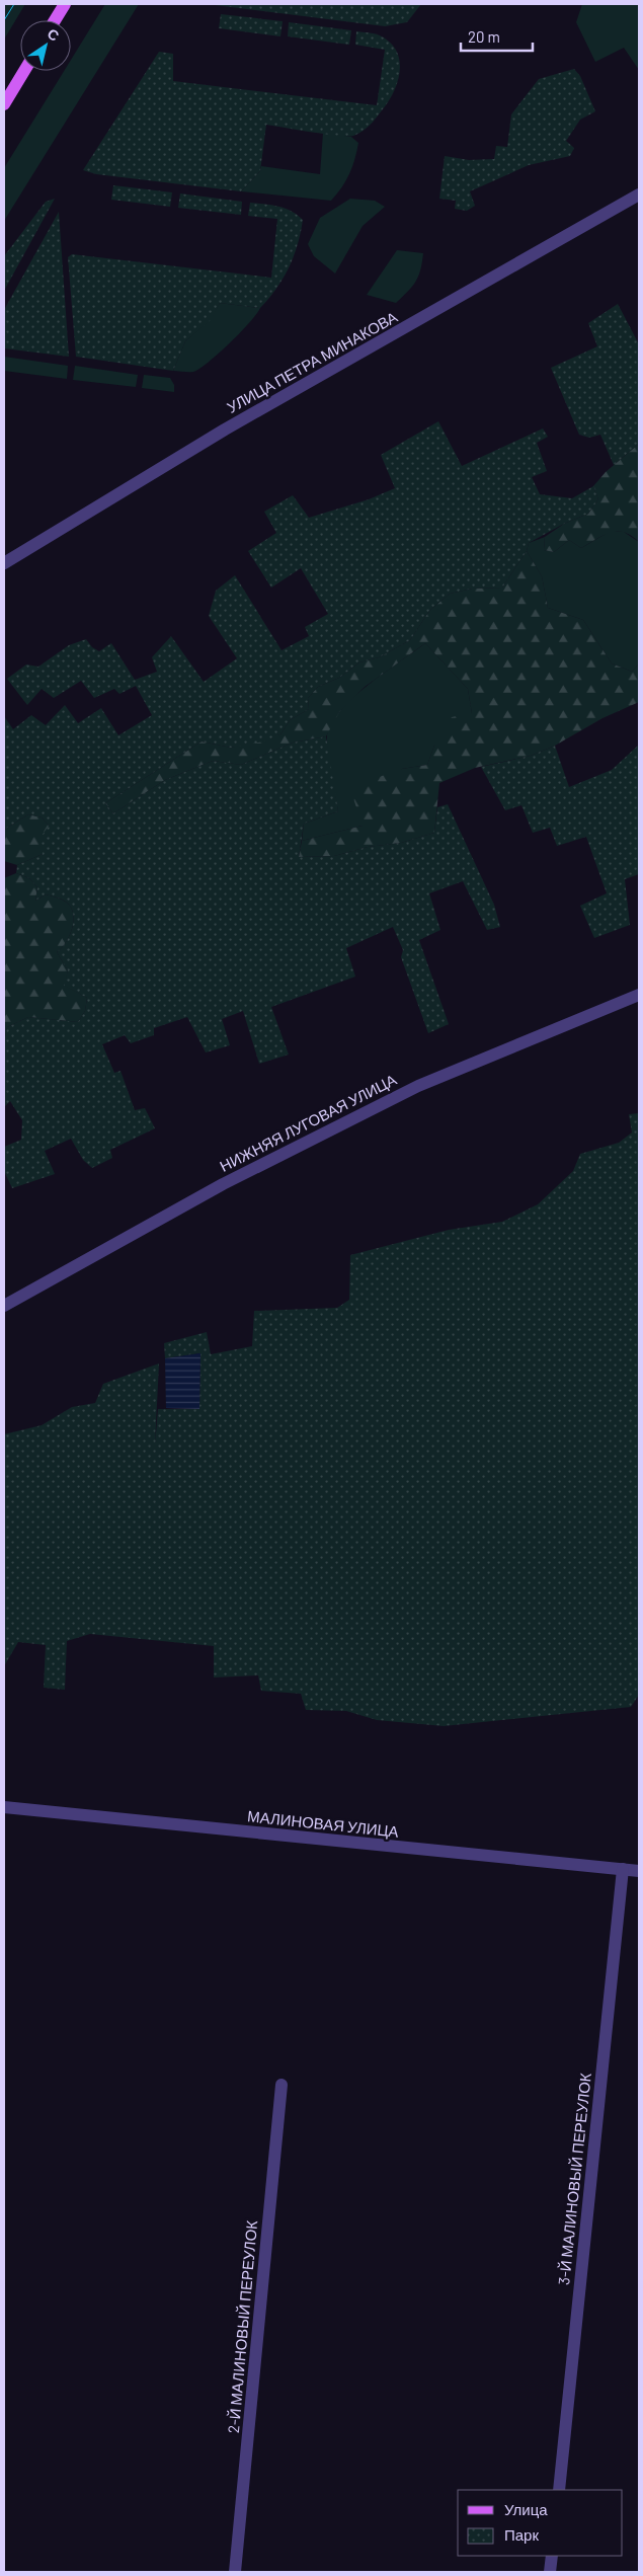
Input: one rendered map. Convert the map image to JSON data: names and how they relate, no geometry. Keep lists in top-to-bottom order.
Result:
{
  "streets": {
    "street": [
      "УЛИЦА ПЕТРА МИНАКОВА",
      "НИЖНЯЯ ЛУГОВАЯ УЛИЦА",
      "МАЛИНОВАЯ УЛИЦА",
      "3-Й МАЛИНОВЫЙ ПЕРЕУЛОК",
      "2-Й МАЛИНОВЫЙ ПЕРЕУЛОК"
    ]
  },
  "crossings": [
    ["МАЛИНОВАЯ УЛИЦА", "3-Й МАЛИНОВЫЙ ПЕРЕУЛОК"]
  ],
  "legend": ["Улица", "Парк"],
  "scale_bar": "20 m",
  "north": "top right"
}
